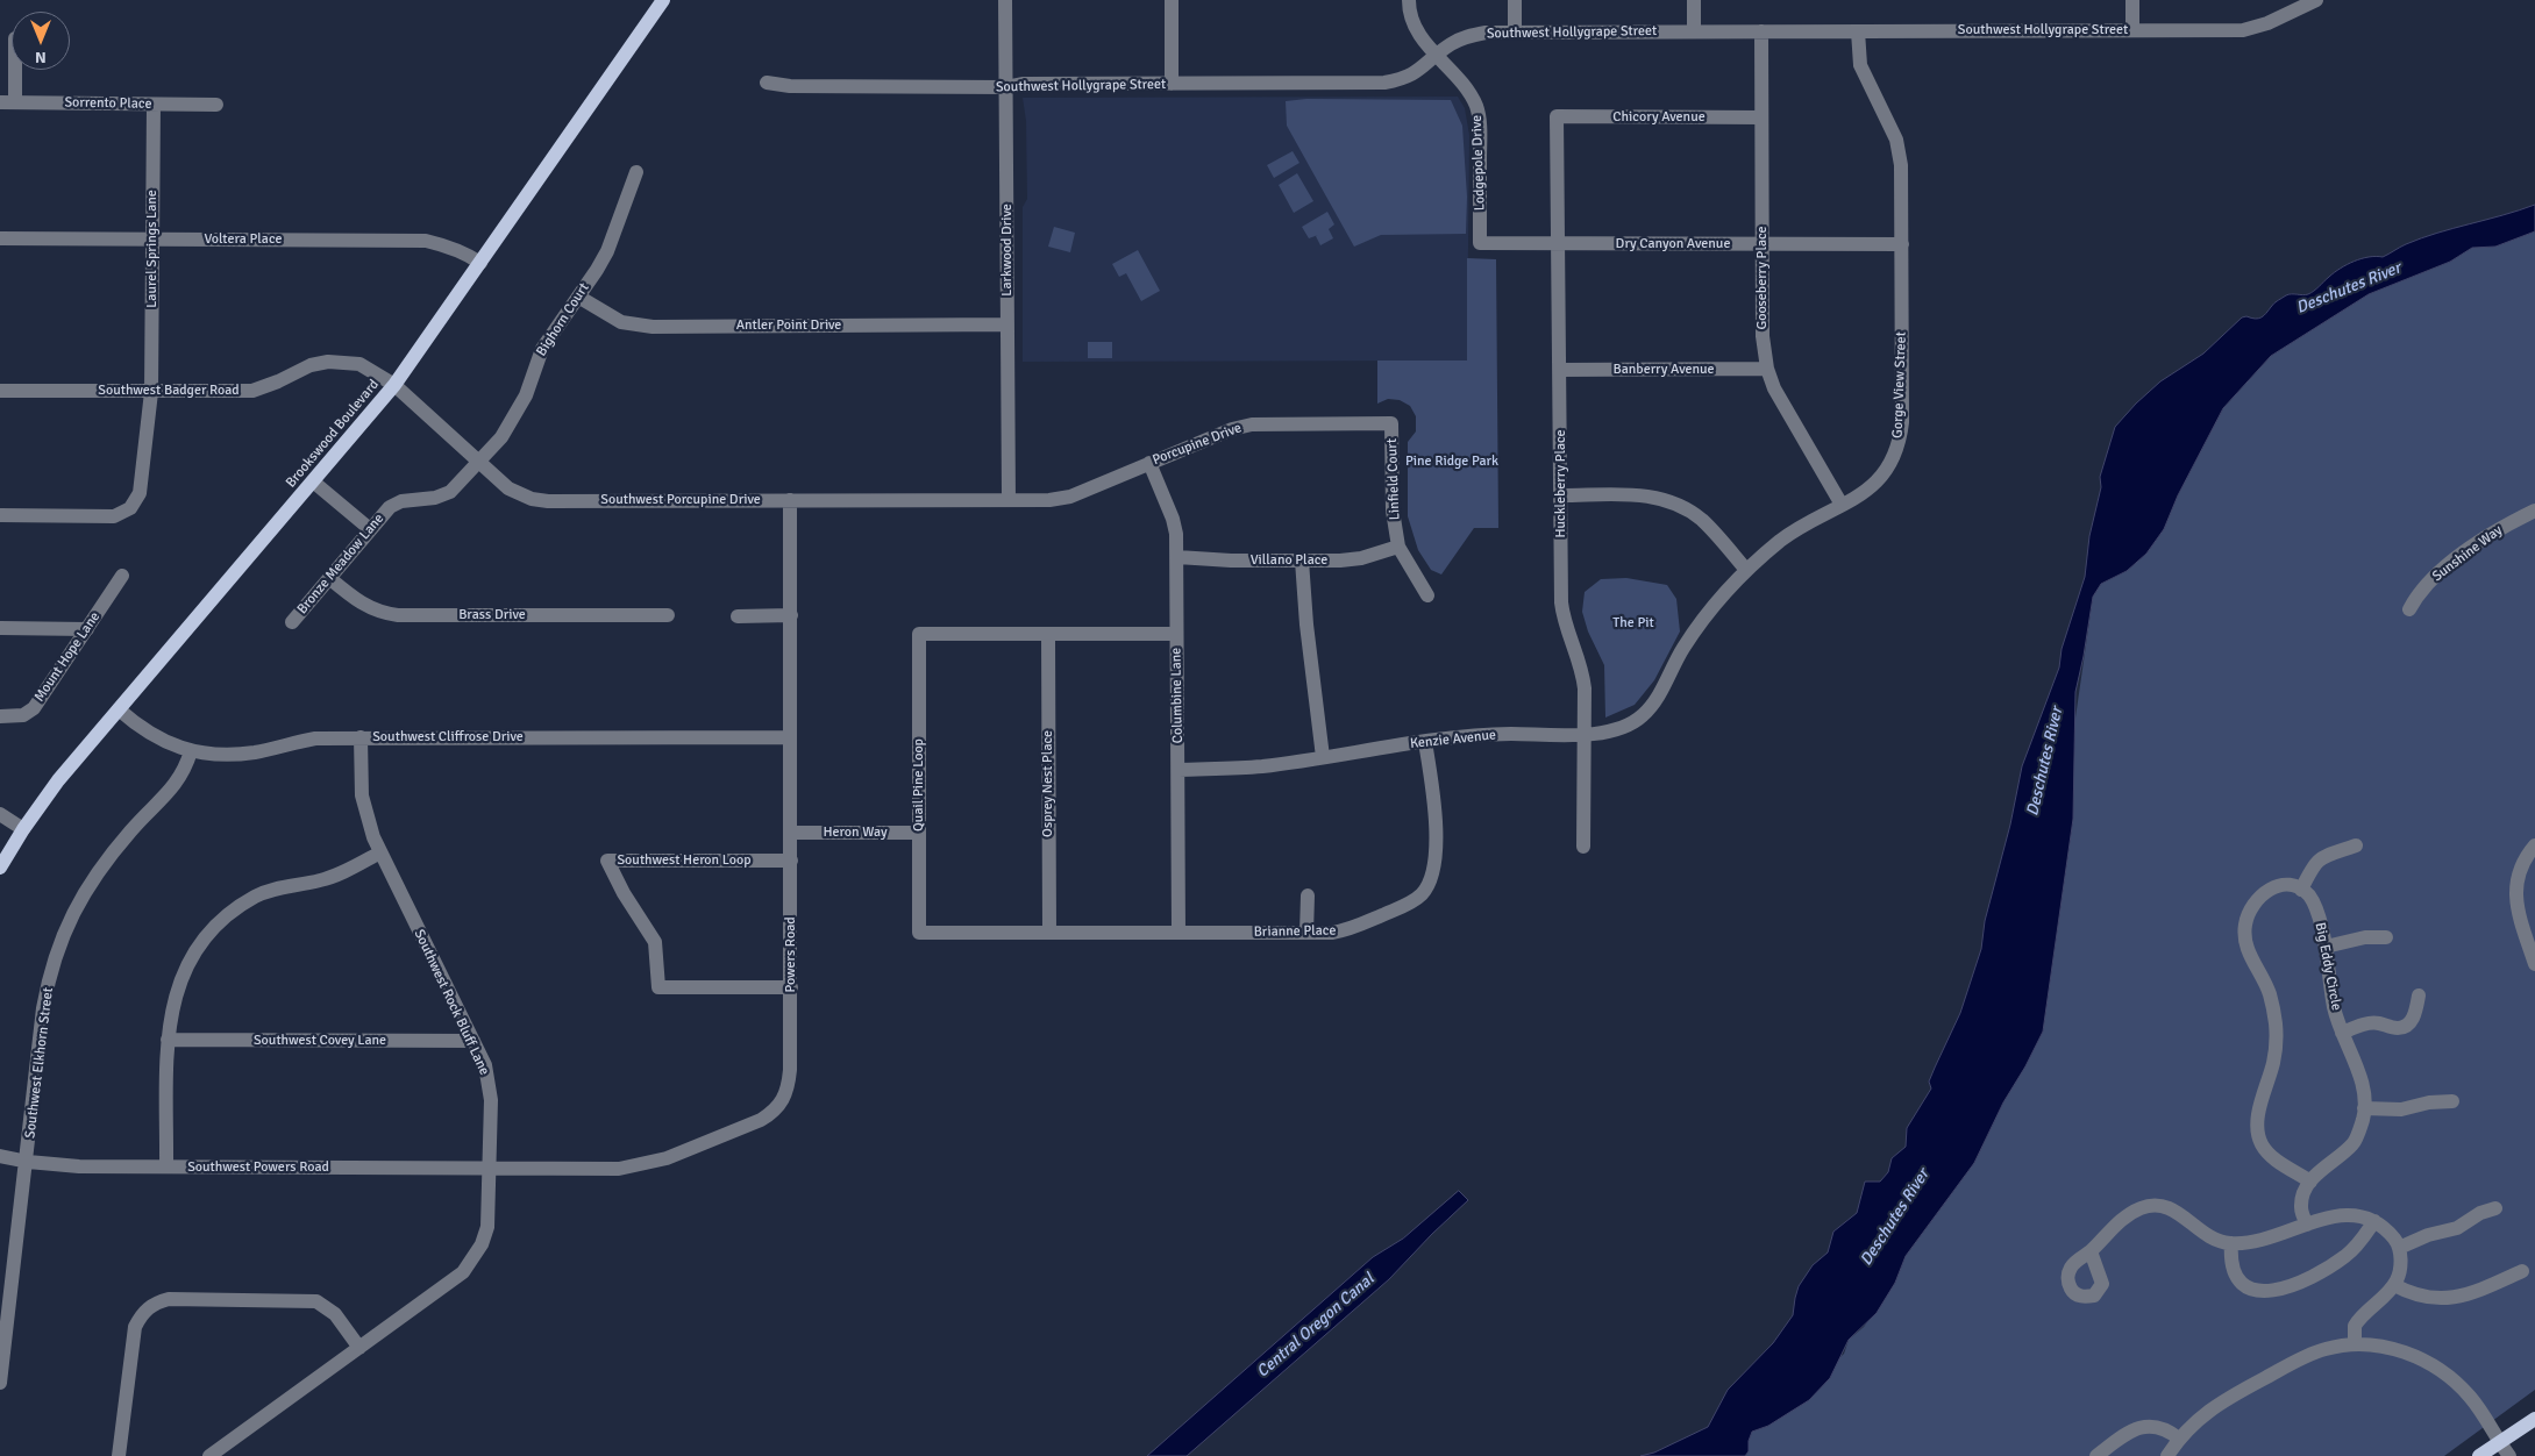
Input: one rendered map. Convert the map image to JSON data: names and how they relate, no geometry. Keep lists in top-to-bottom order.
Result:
{
  "streets": {
    "main road": ["Brookswood Boulevard"],
    "street": [
      "Southwest Hollygrape Street",
      "Sorrento Place",
      "Chicory Avenue",
      "Lodgepole Drive",
      "Voltera Place",
      "Dry Canyon Avenue",
      "Laurel Springs Lane",
      "Larkwood Drive",
      "Gooseberry Place",
      "Bighorn Court",
      "Antler Point Drive",
      "Banberry Avenue",
      "Gorge View Street",
      "Southwest Badger Road",
      "Porcupine Drive",
      "Linfield Court",
      "Huckleberry Place",
      "Southwest Porcupine Drive",
      "Sunshine Way",
      "Villano Place",
      "Bronze Meadow Lane",
      "Brass Drive",
      "Mount Hope Lane",
      "Columbine Lane",
      "Southwest Cliffrose Drive",
      "Kenzie Avenue",
      "Osprey Nest Place",
      "Quail Pine Loop",
      "Heron Way",
      "Southwest Heron Loop",
      "Brianne Place",
      "Powers Road",
      "Big Eddy Circle",
      "Southwest Rock Bluff Lane",
      "Southwest Covey Lane",
      "Southwest Elkhorn Street",
      "Southwest Powers Road"
    ]
  },
  "crossings": [
    ["Southwest Hollygrape Street", "Lodgepole Drive"],
    ["Southwest Hollygrape Street", "Larkwood Drive"],
    ["Southwest Hollygrape Street", "Gooseberry Place"],
    ["Southwest Hollygrape Street", "Gorge View Street"],
    ["Sorrento Place", "Laurel Springs Lane"],
    ["Chicory Avenue", "Gooseberry Place"],
    ["Chicory Avenue", "Huckleberry Place"],
    ["Lodgepole Drive", "Dry Canyon Avenue"],
    ["Voltera Place", "Laurel Springs Lane"],
    ["Voltera Place", "Brookswood Boulevard"],
    ["Dry Canyon Avenue", "Gooseberry Place"],
    ["Dry Canyon Avenue", "Gorge View Street"],
    ["Dry Canyon Avenue", "Huckleberry Place"],
    ["Laurel Springs Lane", "Southwest Badger Road"],
    ["Larkwood Drive", "Antler Point Drive"],
    ["Larkwood Drive", "Porcupine Drive"],
    ["Larkwood Drive", "Southwest Porcupine Drive"],
    ["Gooseberry Place", "Banberry Avenue"],
    ["Gooseberry Place", "Gorge View Street"],
    ["Bighorn Court", "Antler Point Drive"],
    ["Bighorn Court", "Southwest Porcupine Drive"],
    ["Bighorn Court", "Bronze Meadow Lane"],
    ["Banberry Avenue", "Huckleberry Place"],
    ["Gorge View Street", "Huckleberry Place"],
    ["Gorge View Street", "Kenzie Avenue"],
    ["Southwest Badger Road", "Brookswood Boulevard"],
    ["Southwest Badger Road", "Southwest Porcupine Drive"],
    ["Brookswood Boulevard", "Southwest Porcupine Drive"],
    ["Brookswood Boulevard", "Southwest Cliffrose Drive"],
    ["Porcupine Drive", "Linfield Court"],
    ["Porcupine Drive", "Southwest Porcupine Drive"],
    ["Porcupine Drive", "Columbine Lane"],
    ["Linfield Court", "Villano Place"],
    ["Huckleberry Place", "Kenzie Avenue"],
    ["Southwest Porcupine Drive", "Bronze Meadow Lane"],
    ["Southwest Porcupine Drive", "Powers Road"],
    ["Villano Place", "Columbine Lane"],
    ["Bronze Meadow Lane", "Brass Drive"],
    ["Columbine Lane", "Kenzie Avenue"],
    ["Columbine Lane", "Quail Pine Loop"],
    ["Columbine Lane", "Brianne Place"],
    ["Southwest Cliffrose Drive", "Powers Road"],
    ["Southwest Cliffrose Drive", "Southwest Rock Bluff Lane"],
    ["Southwest Cliffrose Drive", "Southwest Elkhorn Street"],
    ["Kenzie Avenue", "Brianne Place"],
    ["Osprey Nest Place", "Quail Pine Loop"],
    ["Quail Pine Loop", "Heron Way"],
    ["Quail Pine Loop", "Brianne Place"],
    ["Heron Way", "Powers Road"],
    ["Southwest Heron Loop", "Powers Road"],
    ["Powers Road", "Southwest Rock Bluff Lane"],
    ["Powers Road", "Southwest Powers Road"],
    ["Southwest Rock Bluff Lane", "Southwest Covey Lane"],
    ["Southwest Rock Bluff Lane", "Southwest Powers Road"],
    ["Southwest Elkhorn Street", "Southwest Powers Road"]
  ],
  "water": ["Deschutes River", "Central Oregon Canal"],
  "parks": ["Pine Ridge Park", "The Pit"],
  "north": "bottom"
}
